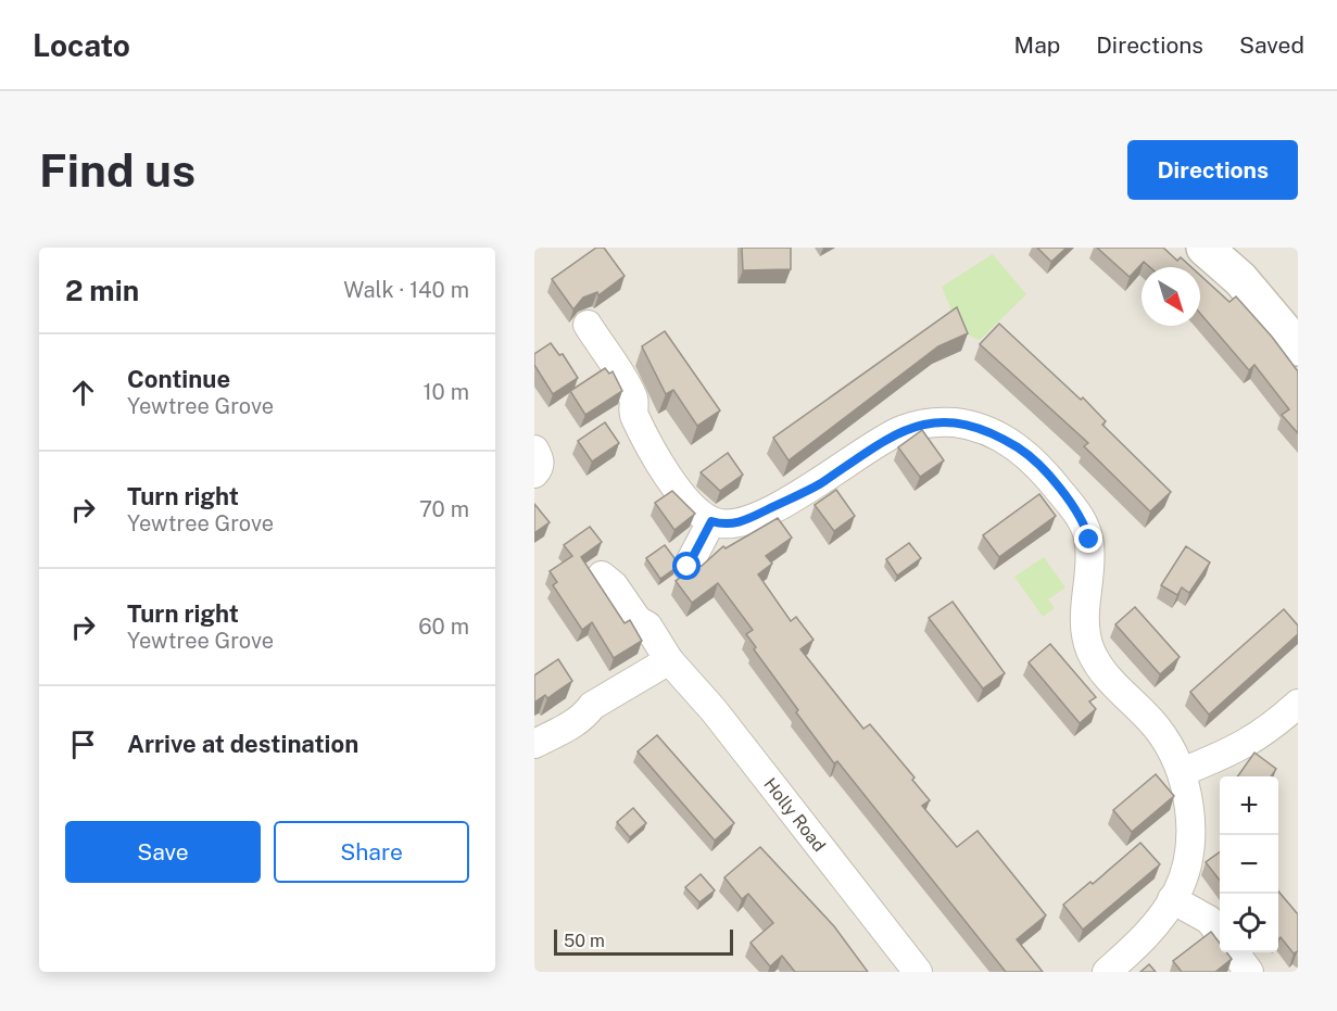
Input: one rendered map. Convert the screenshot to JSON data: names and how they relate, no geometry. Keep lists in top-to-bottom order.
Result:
{
  "streets": {
    "street": ["Holly Road"]
  },
  "scale_bar": "50 m",
  "north": "bottom right",
  "page": {
    "header": "Locato",
    "nav": ["Map", "Directions", "Saved"],
    "buttons": [
      "Directions",
      ["Save", "Share"]
    ],
    "title": "Find us",
    "heading": ["2 min", "Walk · 140 m"],
    "list": [
      ["Continue", "Yewtree Grove", "10 m"],
      ["Turn right", "Yewtree Grove", "70 m"],
      ["Turn right", "Yewtree Grove", "60 m"],
      "Arrive at destination"
    ],
    "map_buttons": ["+", "−"],
    "scale": "50 m"
  }
}
